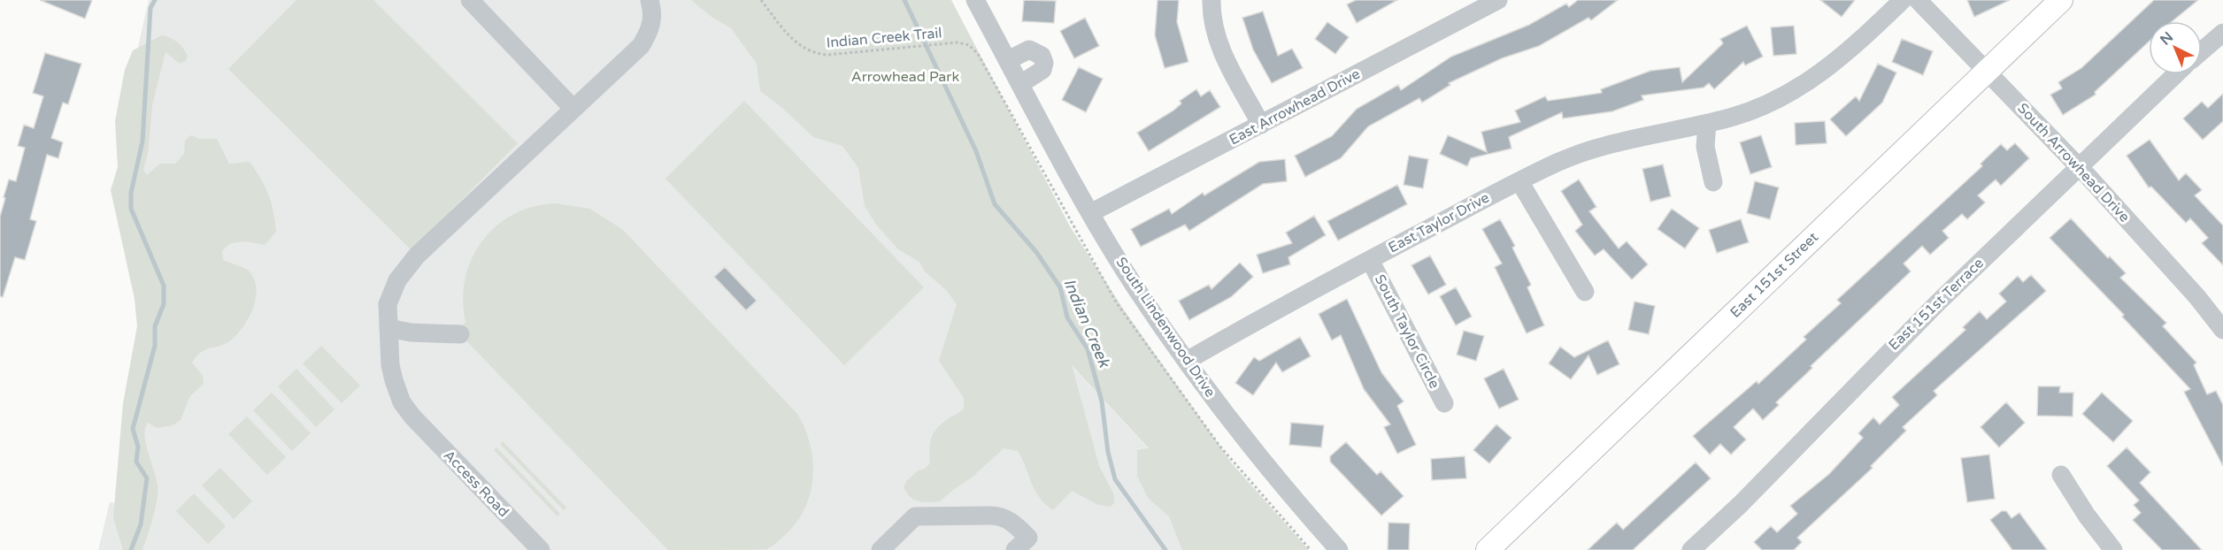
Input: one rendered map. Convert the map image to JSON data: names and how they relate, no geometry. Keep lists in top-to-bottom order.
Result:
{
  "streets": {
    "main road": ["East 151st Street"],
    "street": [
      "East Arrowhead Drive",
      "South Arrowhead Drive",
      "East Taylor Drive",
      "East 151st Terrace",
      "South Lindenwood Drive",
      "South Taylor Circle",
      "Access Road"
    ],
    "path": ["Indian Creek Trail"]
  },
  "crossings": [
    ["East Arrowhead Drive", "South Lindenwood Drive"],
    ["South Arrowhead Drive", "East 151st Street"],
    ["South Arrowhead Drive", "East 151st Terrace"],
    ["East Taylor Drive", "South Lindenwood Drive"],
    ["East Taylor Drive", "South Taylor Circle"]
  ],
  "water": ["Indian Creek"],
  "parks": ["Arrowhead Park"],
  "north": "top left"
}
